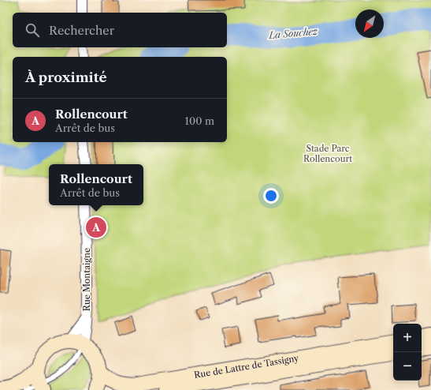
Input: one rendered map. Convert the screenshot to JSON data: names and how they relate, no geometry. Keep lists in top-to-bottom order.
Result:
{
  "streets": {
    "main road": ["Rue de Lattre de Tassigny"],
    "street": ["Rue Montaigne"]
  },
  "water": ["La Souchez"],
  "parks": ["Stade Parc Rollencourt"],
  "north": "bottom left",
  "page": {
    "search": "Rechercher",
    "heading": "À proximité",
    "list": [
      {
        "mark": "A",
        "name": "Rollencourt",
        "note": "Arrêt de bus",
        "value": "100 m"
      }
    ],
    "popup": ["Rollencourt", "Arrêt de bus"],
    "pins": "A",
    "map_buttons": ["+", "−"]
  }
}
